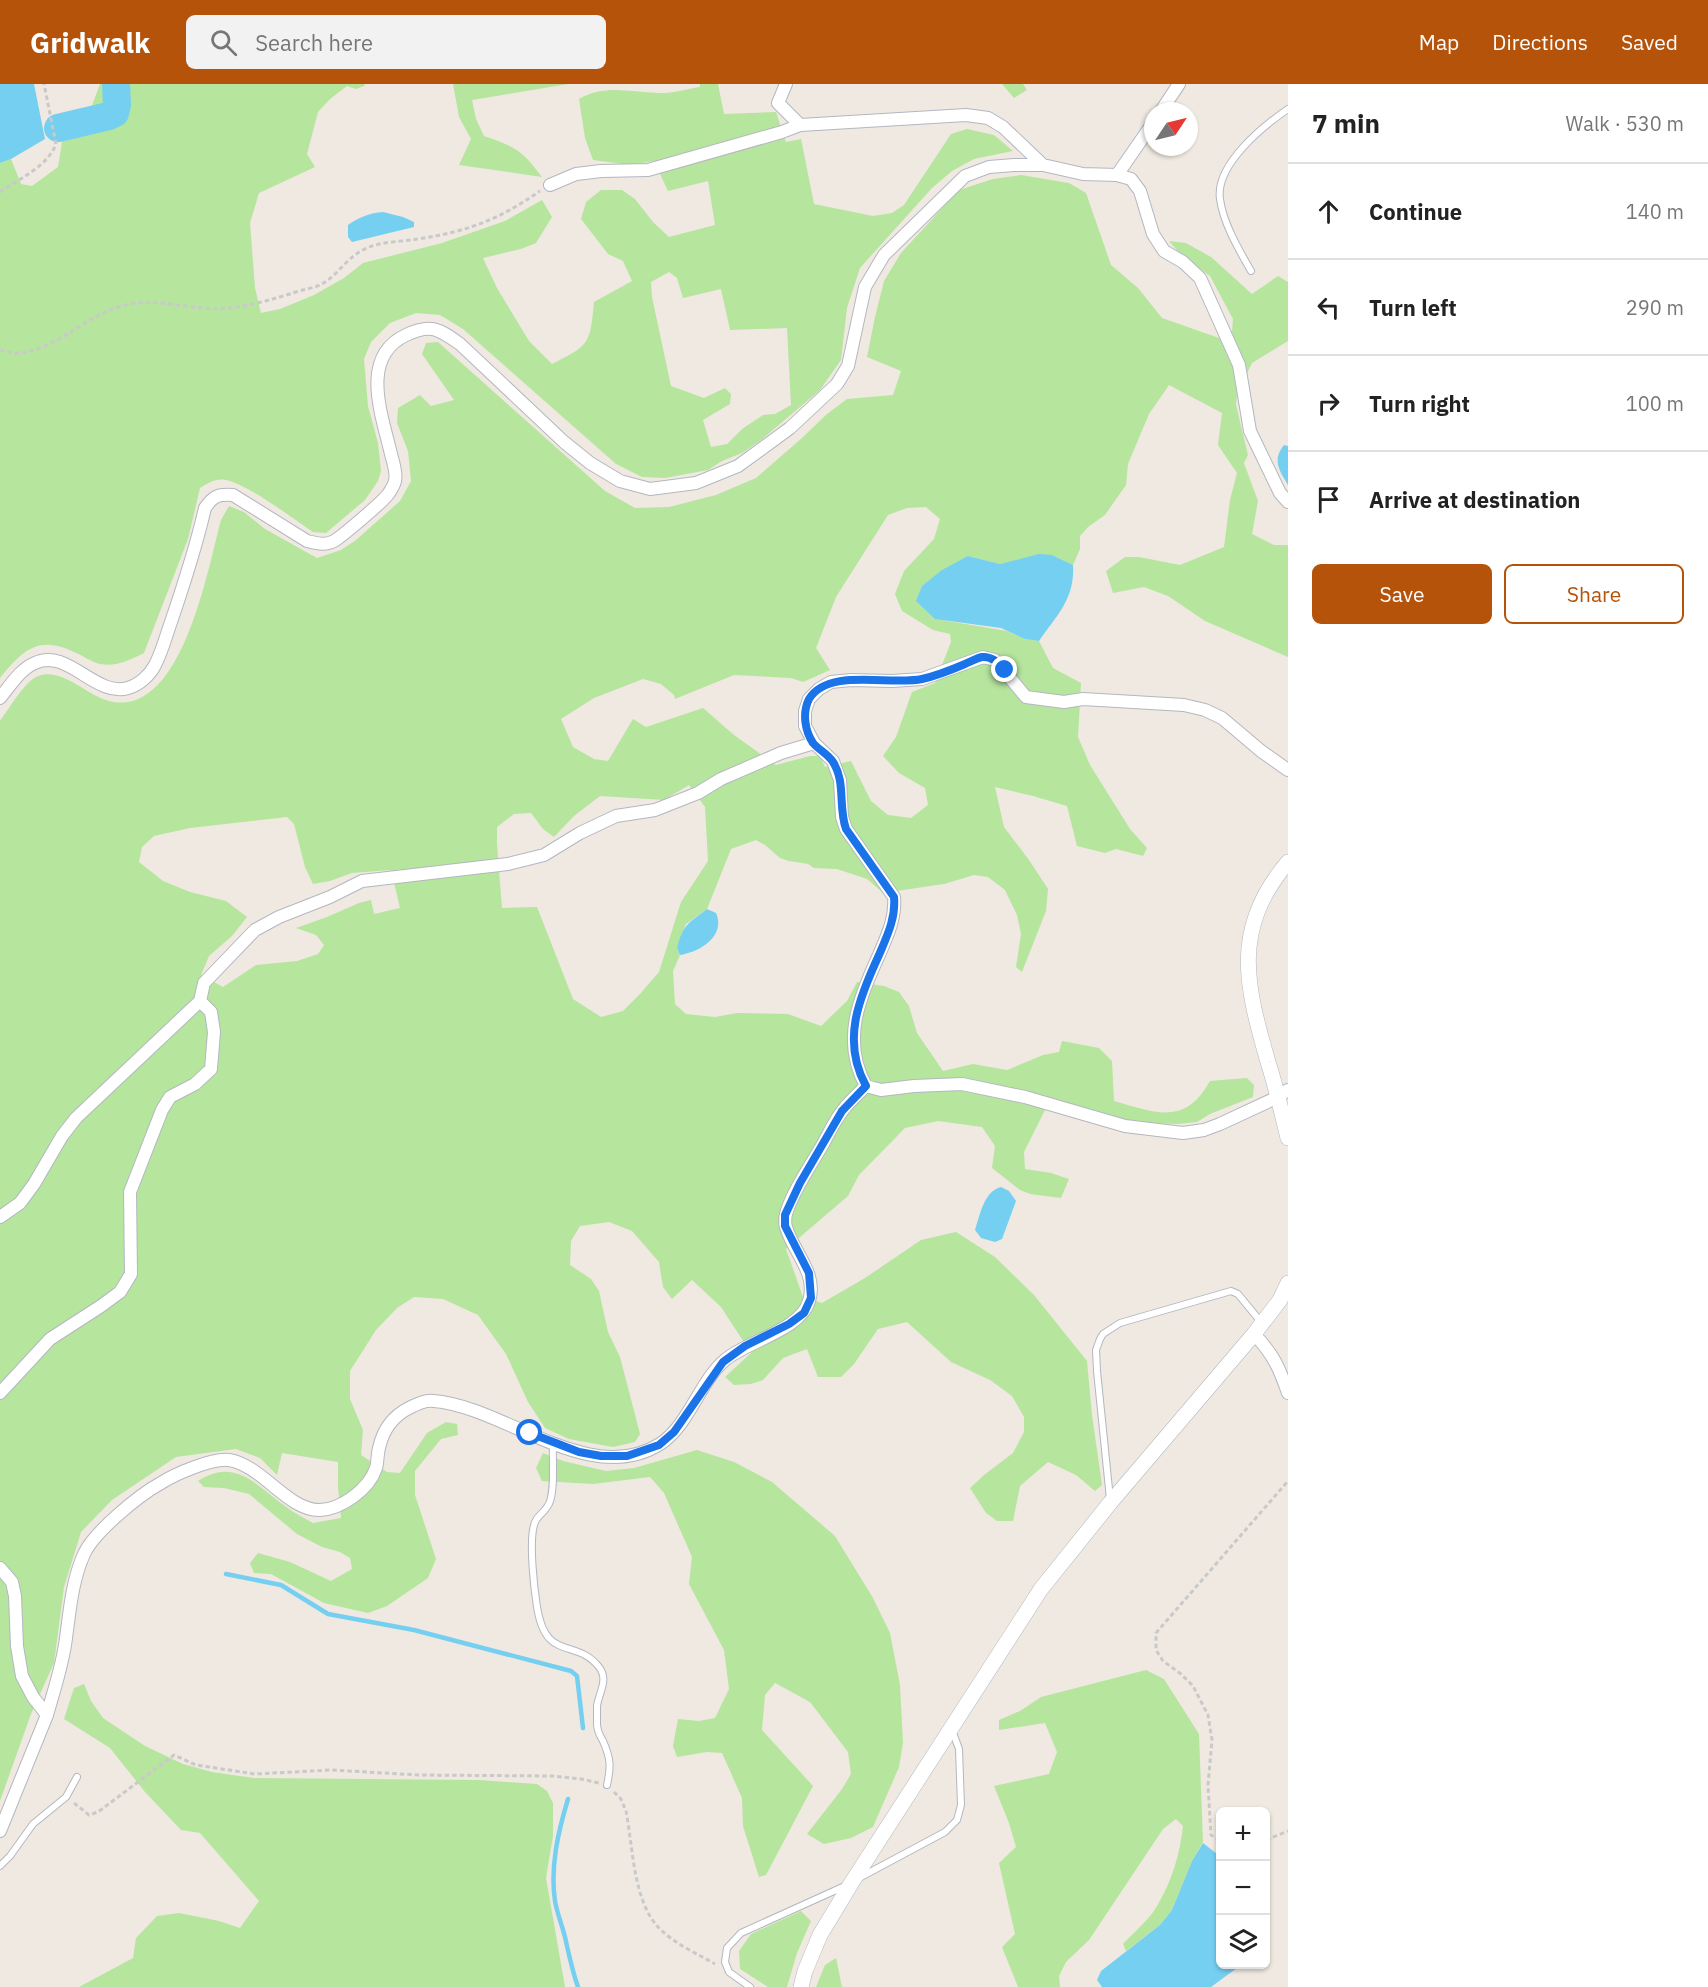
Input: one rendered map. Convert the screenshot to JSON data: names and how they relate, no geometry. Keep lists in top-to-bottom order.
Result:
{
  "north": "top right",
  "page": {
    "header": "Gridwalk",
    "search": "Search here",
    "nav": ["Map", "Directions", "Saved"],
    "heading": ["7 min", "Walk · 530 m"],
    "list": [
      ["Continue", "140 m"],
      ["Turn left", "290 m"],
      ["Turn right", "100 m"],
      "Arrive at destination"
    ],
    "buttons": ["Save", "Share"],
    "map_buttons": ["+", "−"]
  }
}
